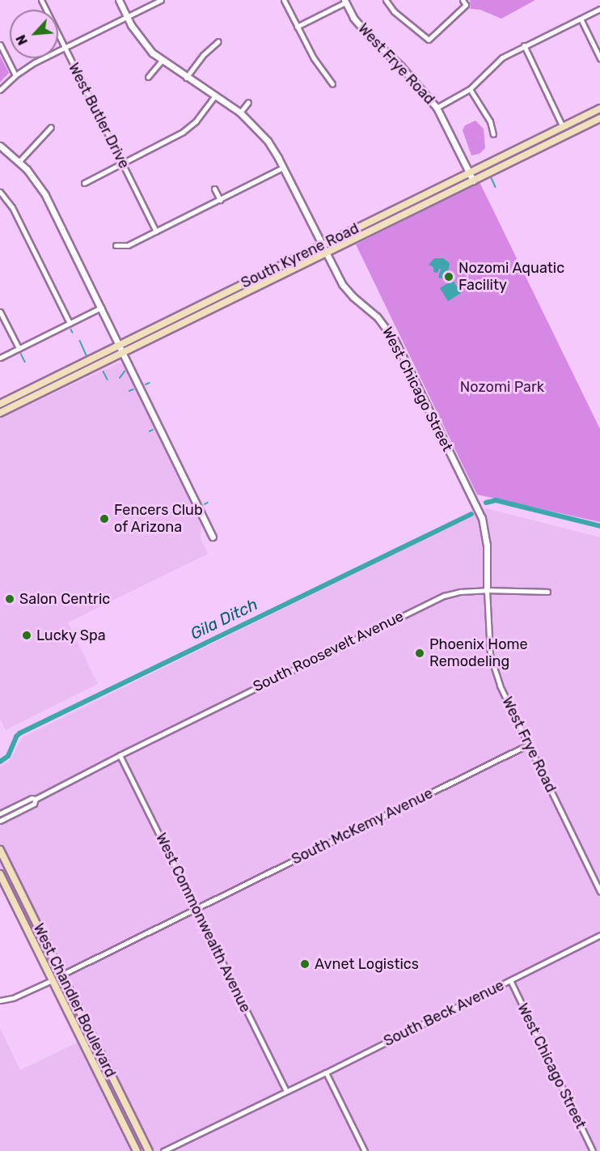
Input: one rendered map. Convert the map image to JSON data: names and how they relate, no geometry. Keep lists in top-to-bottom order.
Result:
{
  "streets": {
    "main road": ["South Kyrene Road", "West Chandler Boulevard"],
    "street": [
      "West Frye Road",
      "West Butler Drive",
      "West Chicago Street",
      "South Roosevelt Avenue",
      "South McKemy Avenue",
      "West Commonwealth Avenue",
      "South Beck Avenue"
    ]
  },
  "crossings": [
    ["West Frye Road", "South Kyrene Road"],
    ["West Frye Road", "West Chicago Street"],
    ["West Frye Road", "South Roosevelt Avenue"],
    ["West Frye Road", "South McKemy Avenue"],
    ["South Kyrene Road", "West Chicago Street"],
    ["West Chicago Street", "South Roosevelt Avenue"],
    ["West Chicago Street", "South Beck Avenue"],
    ["South Roosevelt Avenue", "West Commonwealth Avenue"],
    ["South McKemy Avenue", "West Commonwealth Avenue"],
    ["South McKemy Avenue", "West Chandler Boulevard"],
    ["West Commonwealth Avenue", "South Beck Avenue"]
  ],
  "water": ["Gila Ditch"],
  "parks": ["Nozomi Park"],
  "places": [
    "Nozomi Aquatic Facility",
    "Fencers Club of Arizona",
    "Salon Centric",
    "Lucky Spa",
    "Phoenix Home Remodeling",
    "Avnet Logistics"
  ],
  "north": "bottom left"
}
